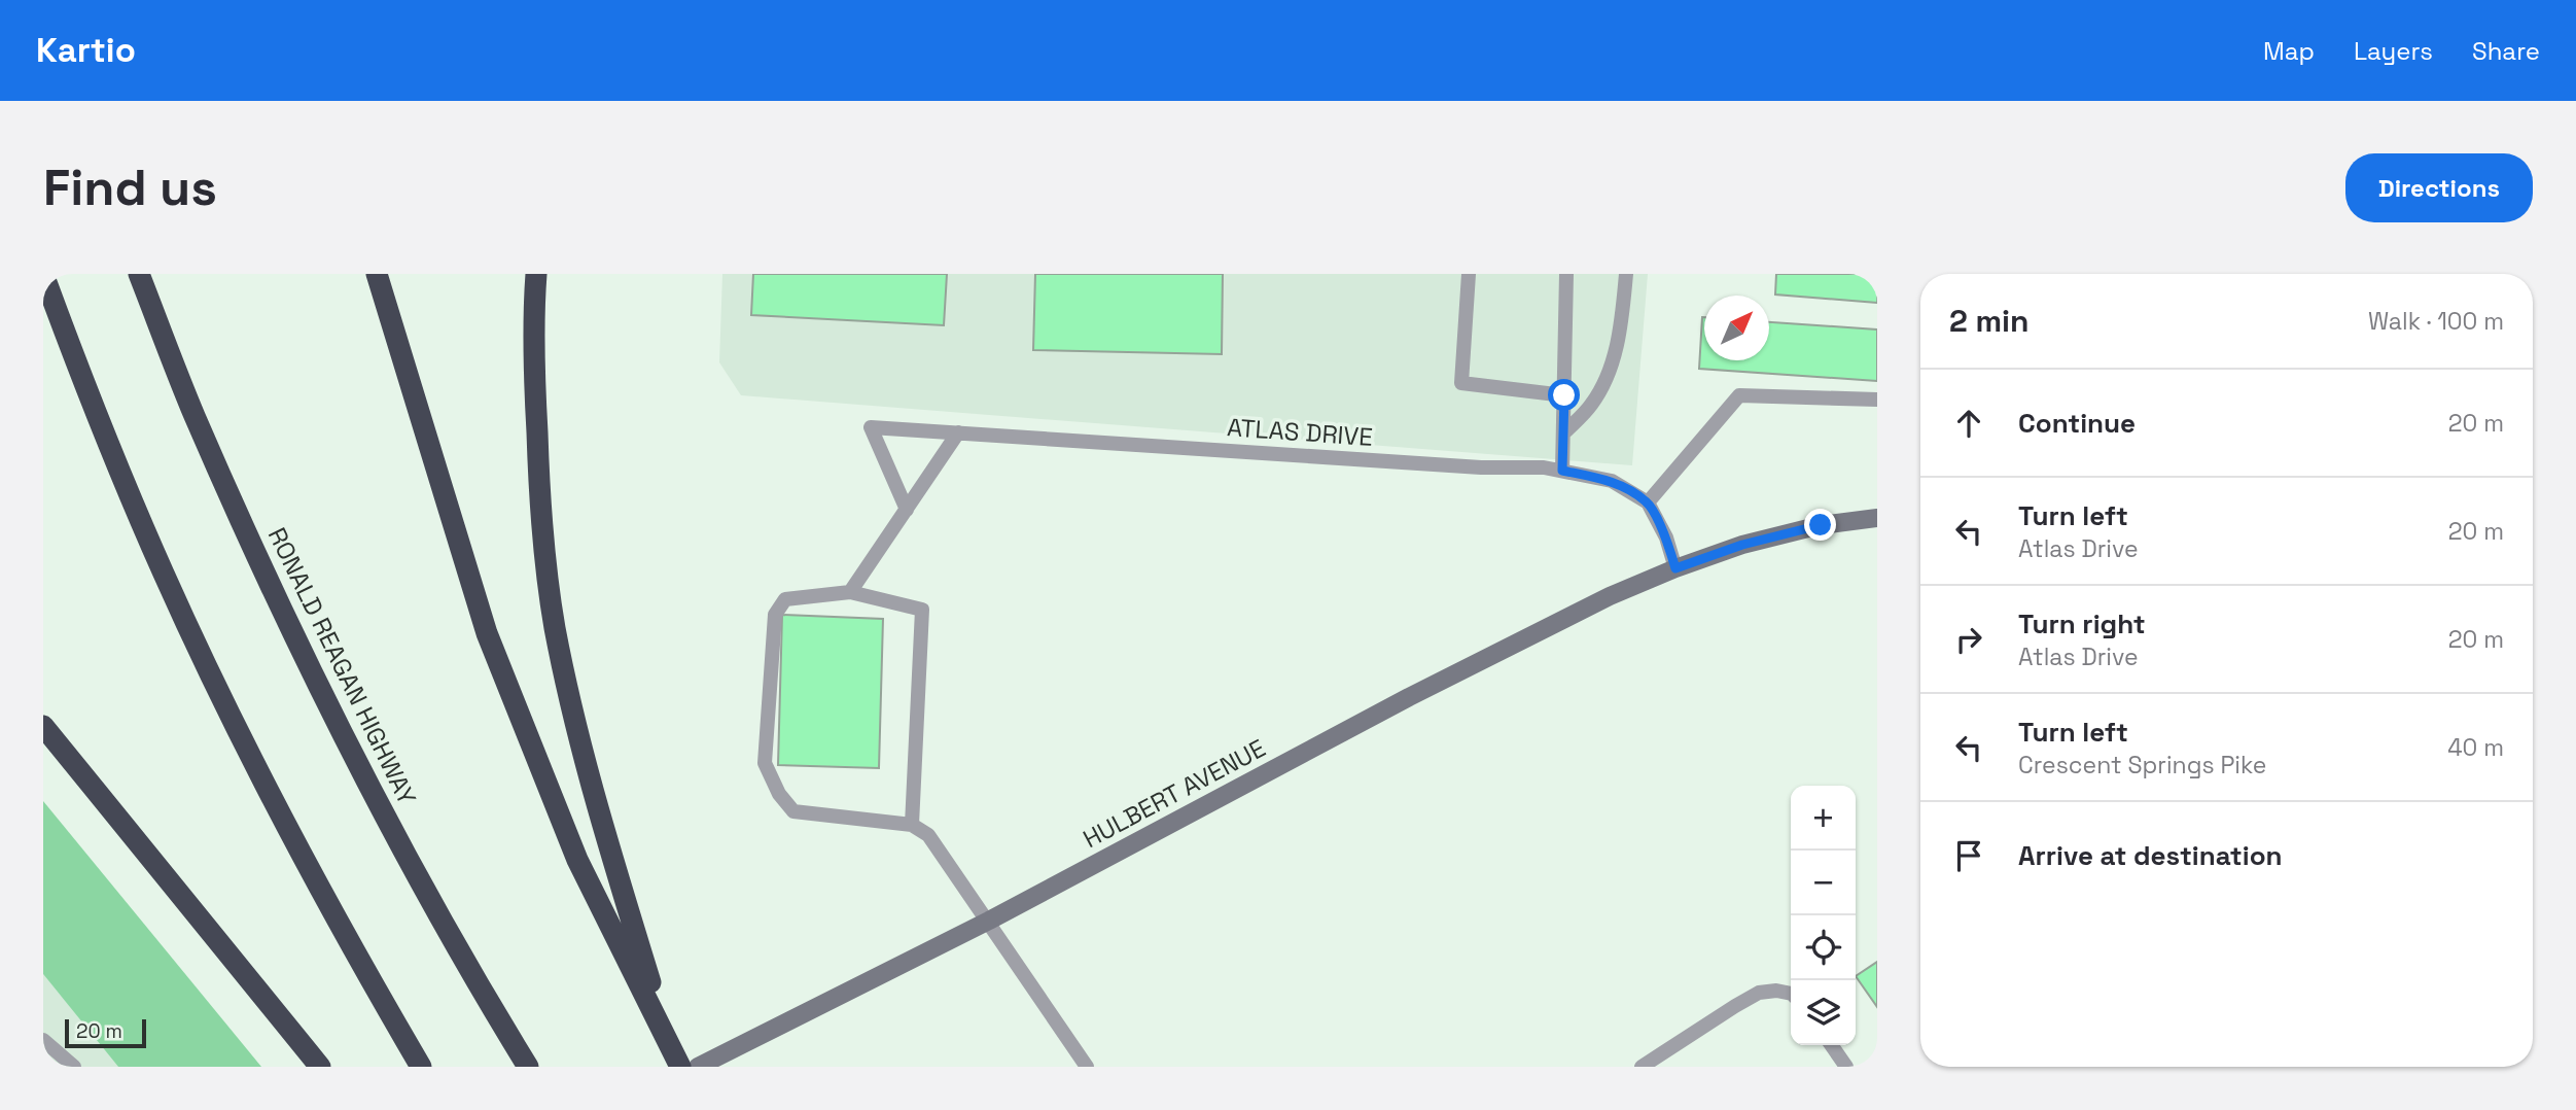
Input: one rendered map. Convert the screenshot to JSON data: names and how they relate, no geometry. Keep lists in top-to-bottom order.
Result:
{
  "streets": {
    "highway": ["RONALD REAGAN HIGHWAY"],
    "main road": ["HULBERT AVENUE"],
    "lane": ["ATLAS DRIVE"]
  },
  "scale_bar": "20 m",
  "north": "top right",
  "page": {
    "header": "Kartio",
    "nav": ["Map", "Layers", "Share"],
    "buttons": "Directions",
    "title": "Find us",
    "heading": ["2 min", "Walk · 100 m"],
    "list": [
      ["Continue", "20 m"],
      ["Turn left", "Atlas Drive", "20 m"],
      ["Turn right", "Atlas Drive", "20 m"],
      ["Turn left", "Crescent Springs Pike", "40 m"],
      "Arrive at destination"
    ],
    "map_buttons": ["+", "−"],
    "scale": "20 m"
  }
}
